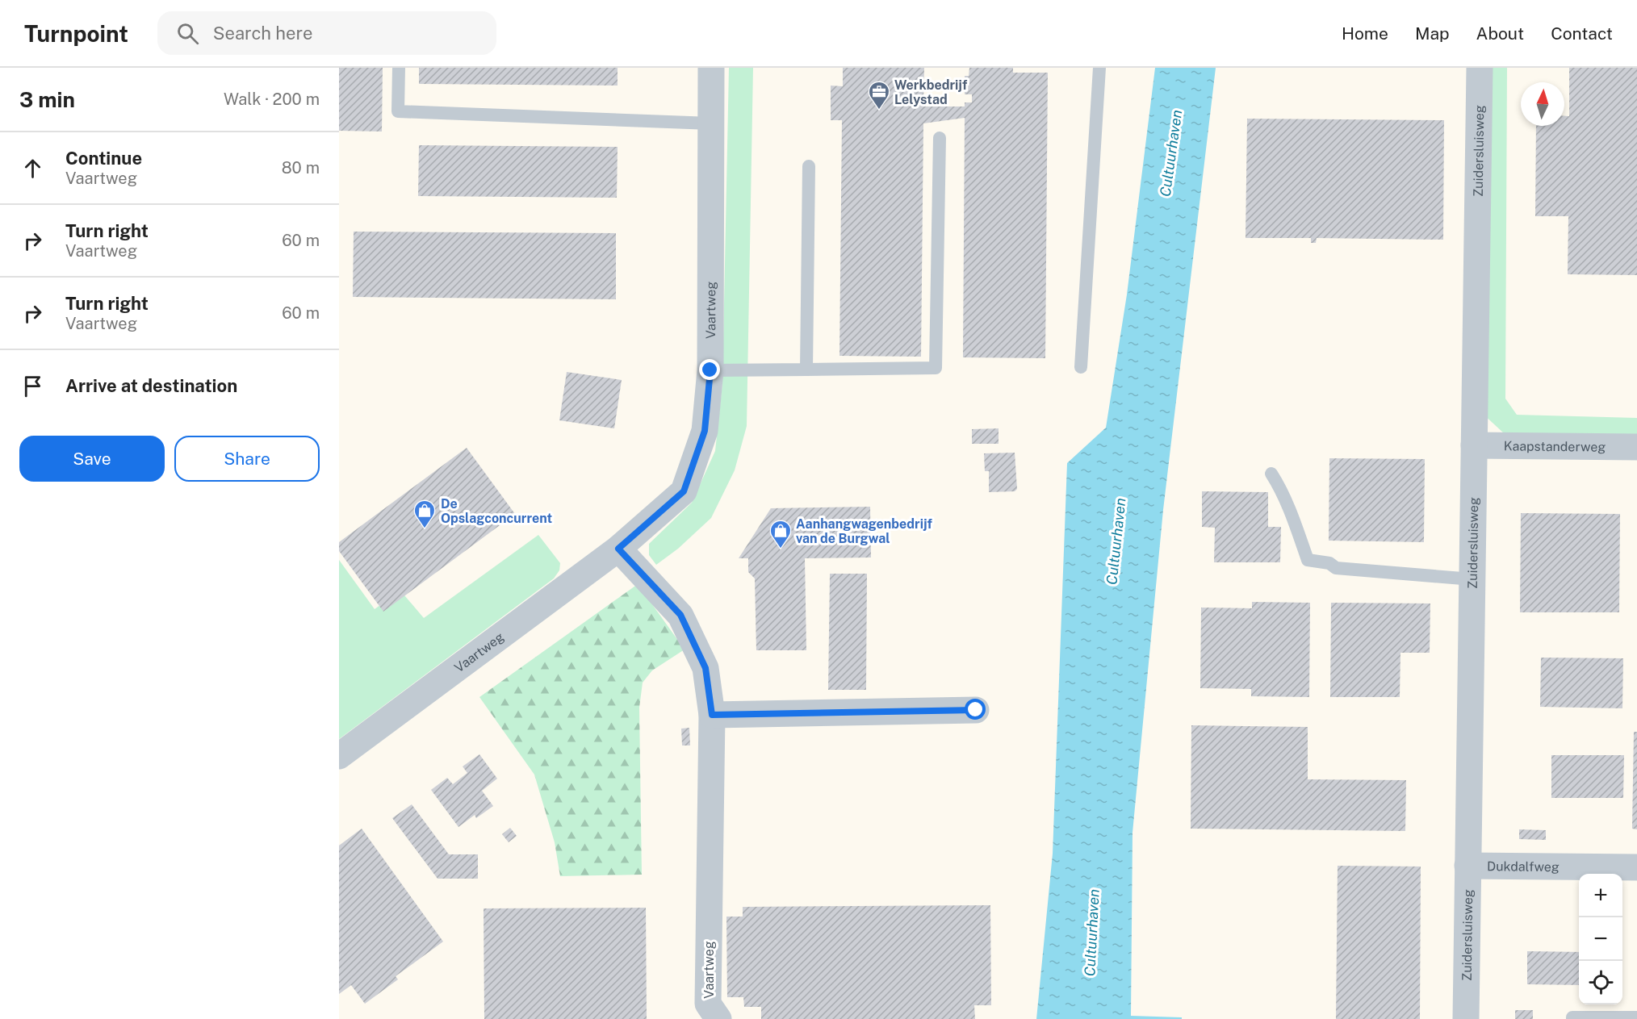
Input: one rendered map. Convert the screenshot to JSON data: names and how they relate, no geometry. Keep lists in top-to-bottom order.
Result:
{
  "streets": {
    "street": [
      "Zuidersluisweg",
      "Vaartweg",
      "Kaapstanderweg",
      "Dukdalfweg"
    ]
  },
  "crossings": [
    ["Zuidersluisweg", "Kaapstanderweg"],
    ["Zuidersluisweg", "Dukdalfweg"]
  ],
  "water": ["Cultuurhaven"],
  "places": {
    "office": ["Werkbedrijf Lelystad"],
    "shop": ["De Opslagconcurrent", "Aanhangwagenbedrijf van de Burgwal"]
  },
  "north": "top",
  "page": {
    "header": "Turnpoint",
    "search": "Search here",
    "nav": [
      "Home",
      "Map",
      "About",
      "Contact"
    ],
    "heading": ["3 min", "Walk · 200 m"],
    "list": [
      ["Continue", "Vaartweg", "80 m"],
      ["Turn right", "Vaartweg", "60 m"],
      ["Turn right", "Vaartweg", "60 m"],
      "Arrive at destination"
    ],
    "buttons": ["Save", "Share"],
    "map_buttons": ["+", "−"]
  }
}
